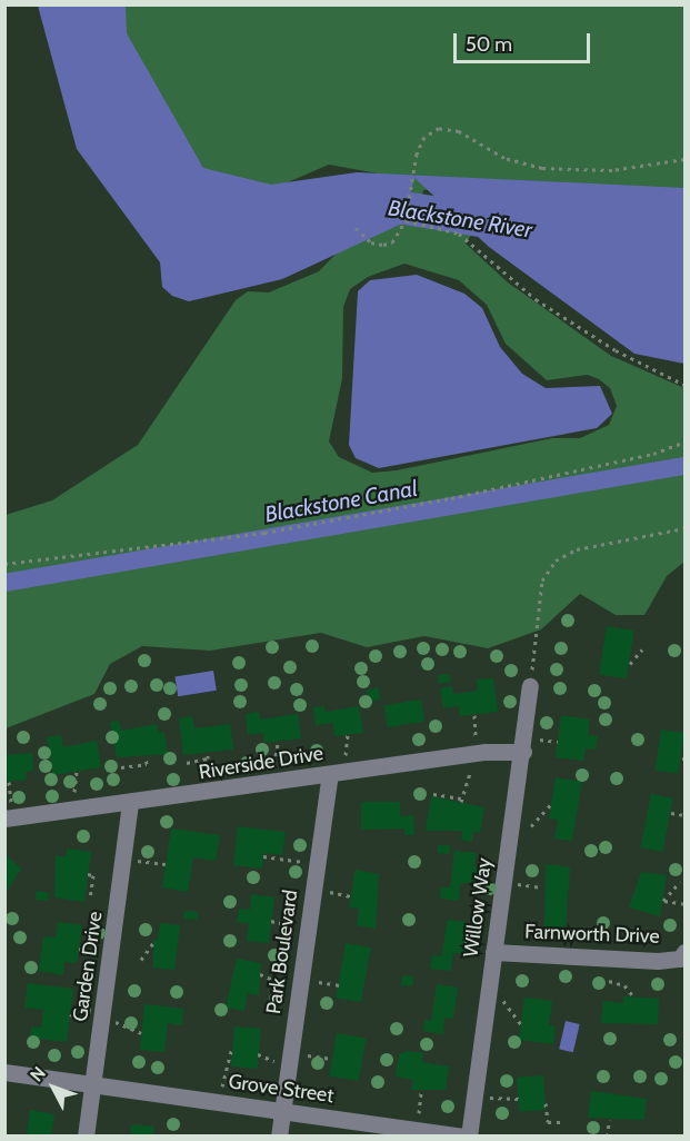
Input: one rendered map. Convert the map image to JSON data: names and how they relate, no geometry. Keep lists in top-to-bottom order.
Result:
{
  "streets": {
    "street": [
      "Riverside Drive",
      "Willow Way",
      "Farnworth Drive",
      "Park Boulevard",
      "Garden Drive",
      "Grove Street"
    ]
  },
  "crossings": [
    ["Riverside Drive", "Willow Way"],
    ["Riverside Drive", "Park Boulevard"],
    ["Riverside Drive", "Garden Drive"],
    ["Willow Way", "Farnworth Drive"],
    ["Park Boulevard", "Grove Street"],
    ["Garden Drive", "Grove Street"]
  ],
  "water": ["Blackstone River", "Blackstone Canal"],
  "scale_bar": "50 m",
  "north": "top left"
}
